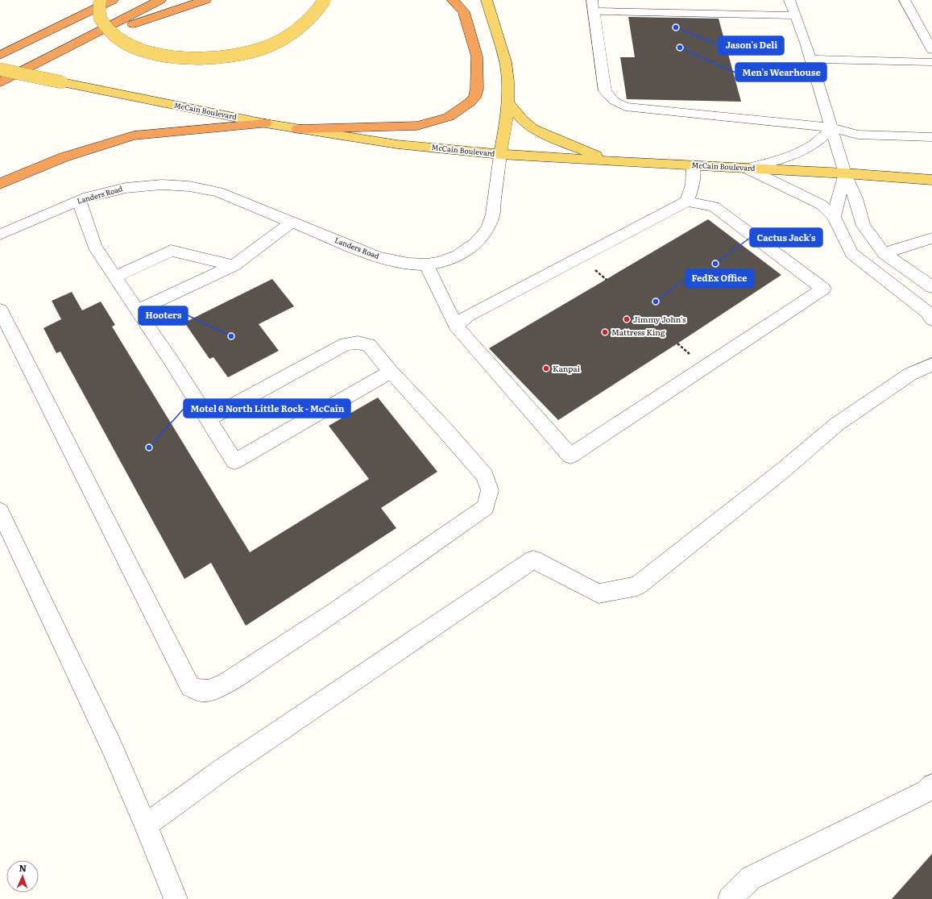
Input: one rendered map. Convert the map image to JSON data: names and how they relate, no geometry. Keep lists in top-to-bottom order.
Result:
{
  "streets": {
    "main road": ["McCain Boulevard", "Landers Road"]
  },
  "crossings": [
    ["McCain Boulevard", "Landers Road"]
  ],
  "places": [
    "Jason's Deli",
    "Men's Wearhouse",
    "Cactus Jack's",
    "FedEx Office",
    "Jimmy John's",
    "Mattress King",
    "Hooters",
    "Kanpai",
    "Motel 6 North Little Rock - McCain"
  ],
  "north": "top"
}
